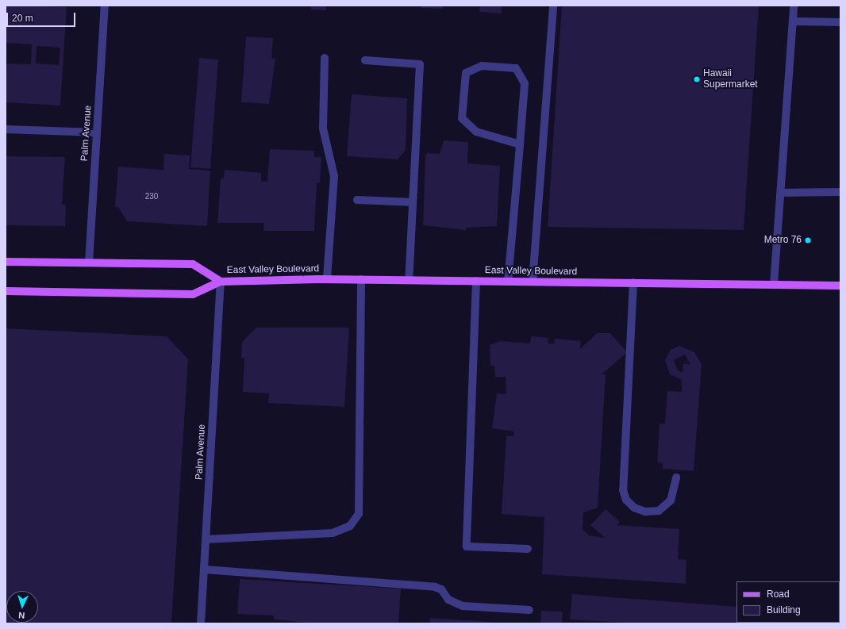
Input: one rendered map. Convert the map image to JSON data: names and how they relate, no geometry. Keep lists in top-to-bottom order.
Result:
{
  "streets": {
    "main road": ["East Valley Boulevard"],
    "street": ["Palm Avenue"]
  },
  "crossings": [
    ["Palm Avenue", "East Valley Boulevard"]
  ],
  "places": ["Hawaii Supermarket", "Metro 76"],
  "house_numbers": ["230"],
  "legend": ["Road", "Building"],
  "scale_bar": "20 m",
  "north": "bottom"
}
